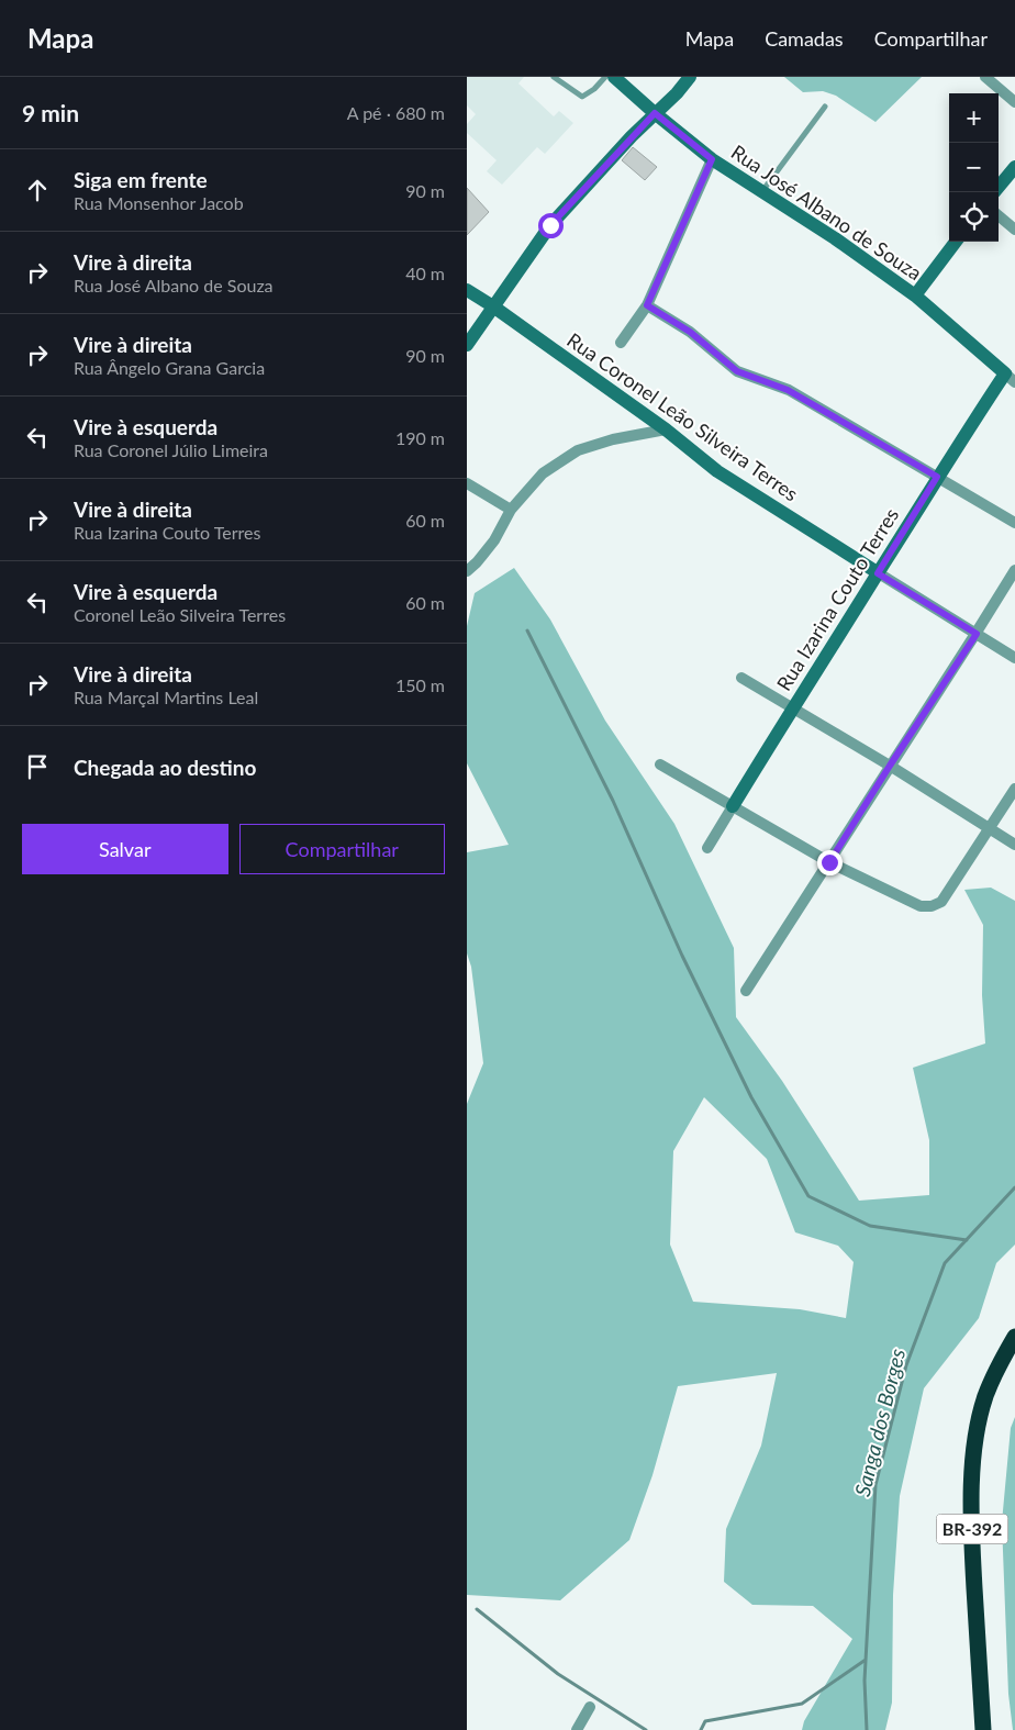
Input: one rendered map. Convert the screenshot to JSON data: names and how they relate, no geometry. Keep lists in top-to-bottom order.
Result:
{
  "streets": {
    "highway": ["BR-392"],
    "street": ["Rua José Albano de Souza", "Rua Coronel Leão Silveira Terres", "Rua Izarina Couto Terres"]
  },
  "crossings": [
    ["Rua José Albano de Souza", "Rua Izarina Couto Terres"],
    ["Rua Coronel Leão Silveira Terres", "Rua Izarina Couto Terres"]
  ],
  "water": ["Sanga dos Borges"],
  "page": {
    "header": "Mapa",
    "nav": ["Mapa", "Camadas", "Compartilhar"],
    "heading": ["9 min", "A pé · 680 m"],
    "map_buttons": ["+", "−"],
    "list": [
      ["Siga em frente", "Rua Monsenhor Jacob", "90 m"],
      ["Vire à direita", "Rua José Albano de Souza", "40 m"],
      ["Vire à direita", "Rua Ângelo Grana Garcia", "90 m"],
      ["Vire à esquerda", "Rua Coronel Júlio Limeira", "190 m"],
      ["Vire à direita", "Rua Izarina Couto Terres", "60 m"],
      ["Vire à esquerda", "Coronel Leão Silveira Terres", "60 m"],
      ["Vire à direita", "Rua Marçal Martins Leal", "150 m"],
      "Chegada ao destino"
    ],
    "buttons": ["Salvar", "Compartilhar"]
  }
}
